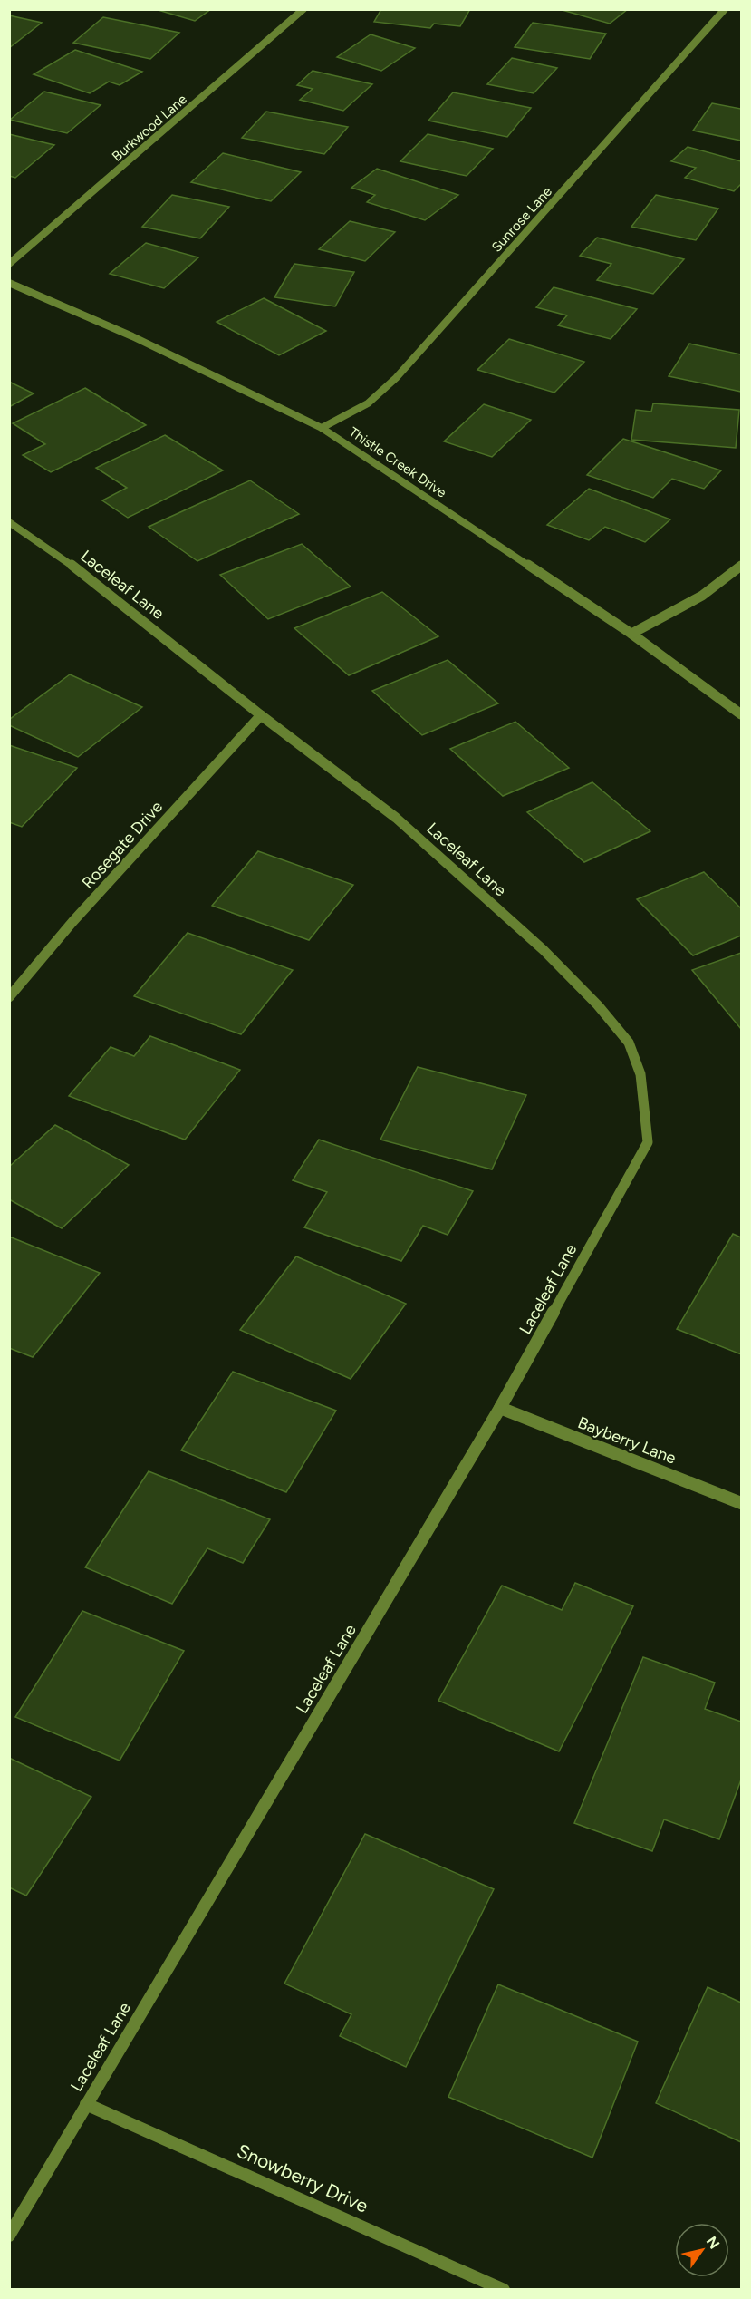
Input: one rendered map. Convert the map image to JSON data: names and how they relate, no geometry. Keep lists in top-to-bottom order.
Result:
{
  "streets": {
    "street": [
      "Burkwood Lane",
      "Sunrose Lane",
      "Thistle Creek Drive",
      "Laceleaf Lane",
      "Rosegate Drive",
      "Bayberry Lane",
      "Snowberry Drive"
    ]
  },
  "crossings": [
    ["Sunrose Lane", "Thistle Creek Drive"],
    ["Laceleaf Lane", "Rosegate Drive"],
    ["Laceleaf Lane", "Bayberry Lane"],
    ["Laceleaf Lane", "Snowberry Drive"]
  ],
  "north": "top right"
}
